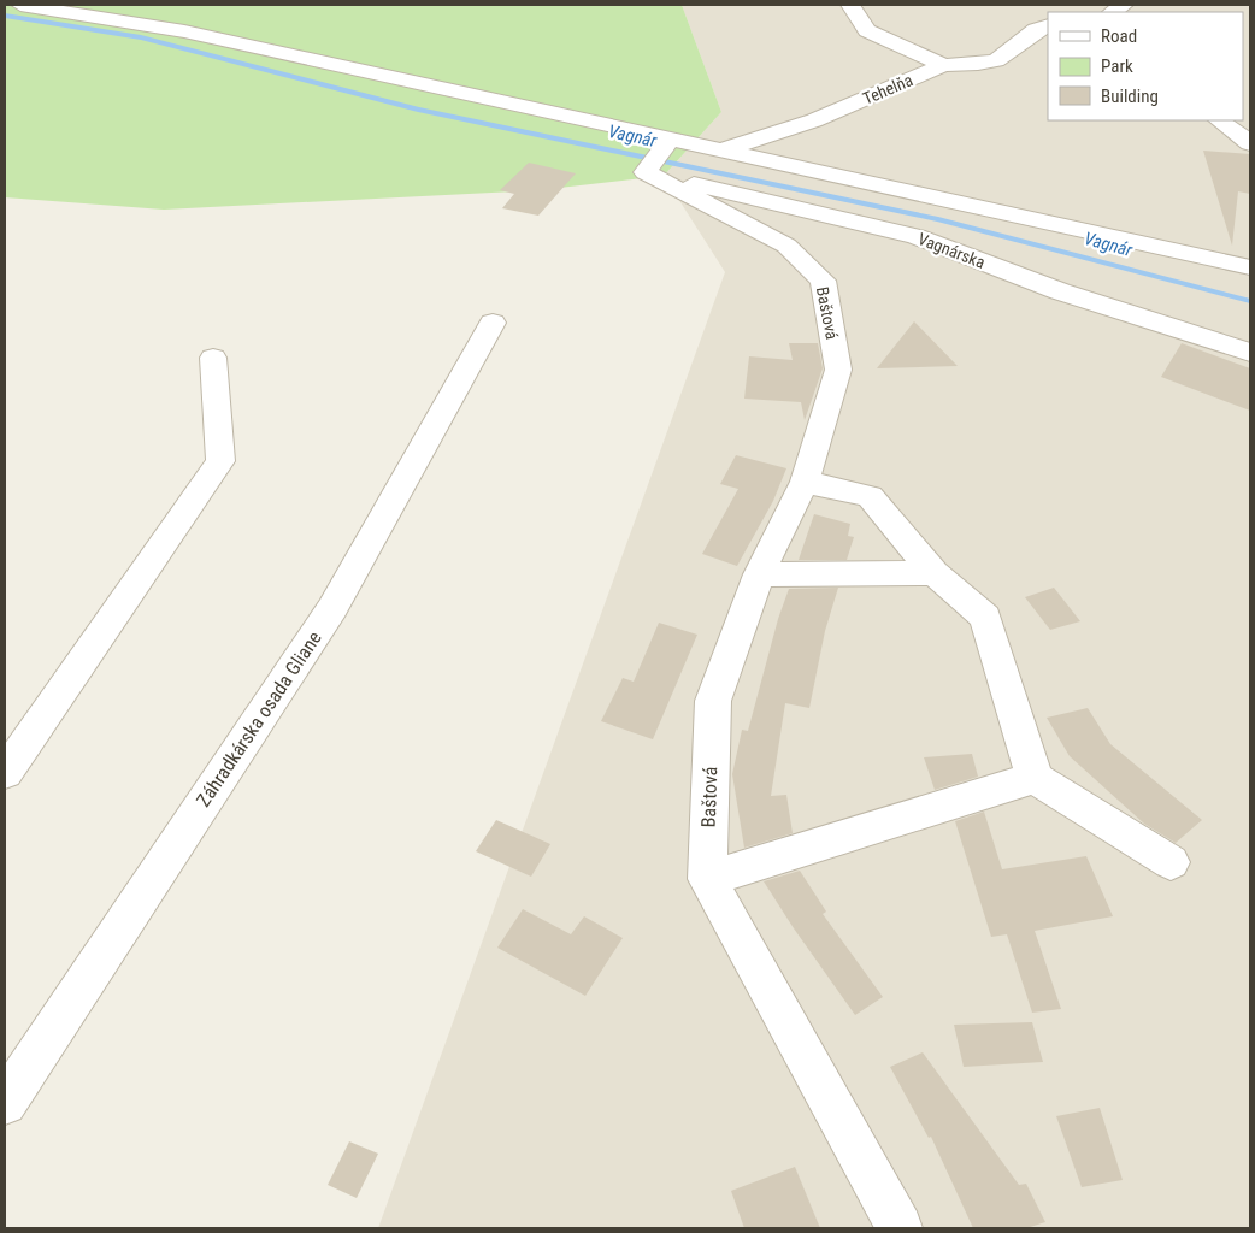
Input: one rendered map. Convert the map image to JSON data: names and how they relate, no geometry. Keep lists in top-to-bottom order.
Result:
{
  "streets": {
    "street": [
      "Tehelňa",
      "Vagnárska",
      "Baštová",
      "Záhradkárska osada Gliane"
    ]
  },
  "crossings": [
    ["Vagnárska", "Baštová"]
  ],
  "water": ["Vagnár"],
  "legend": ["Road", "Park", "Building"]
}
